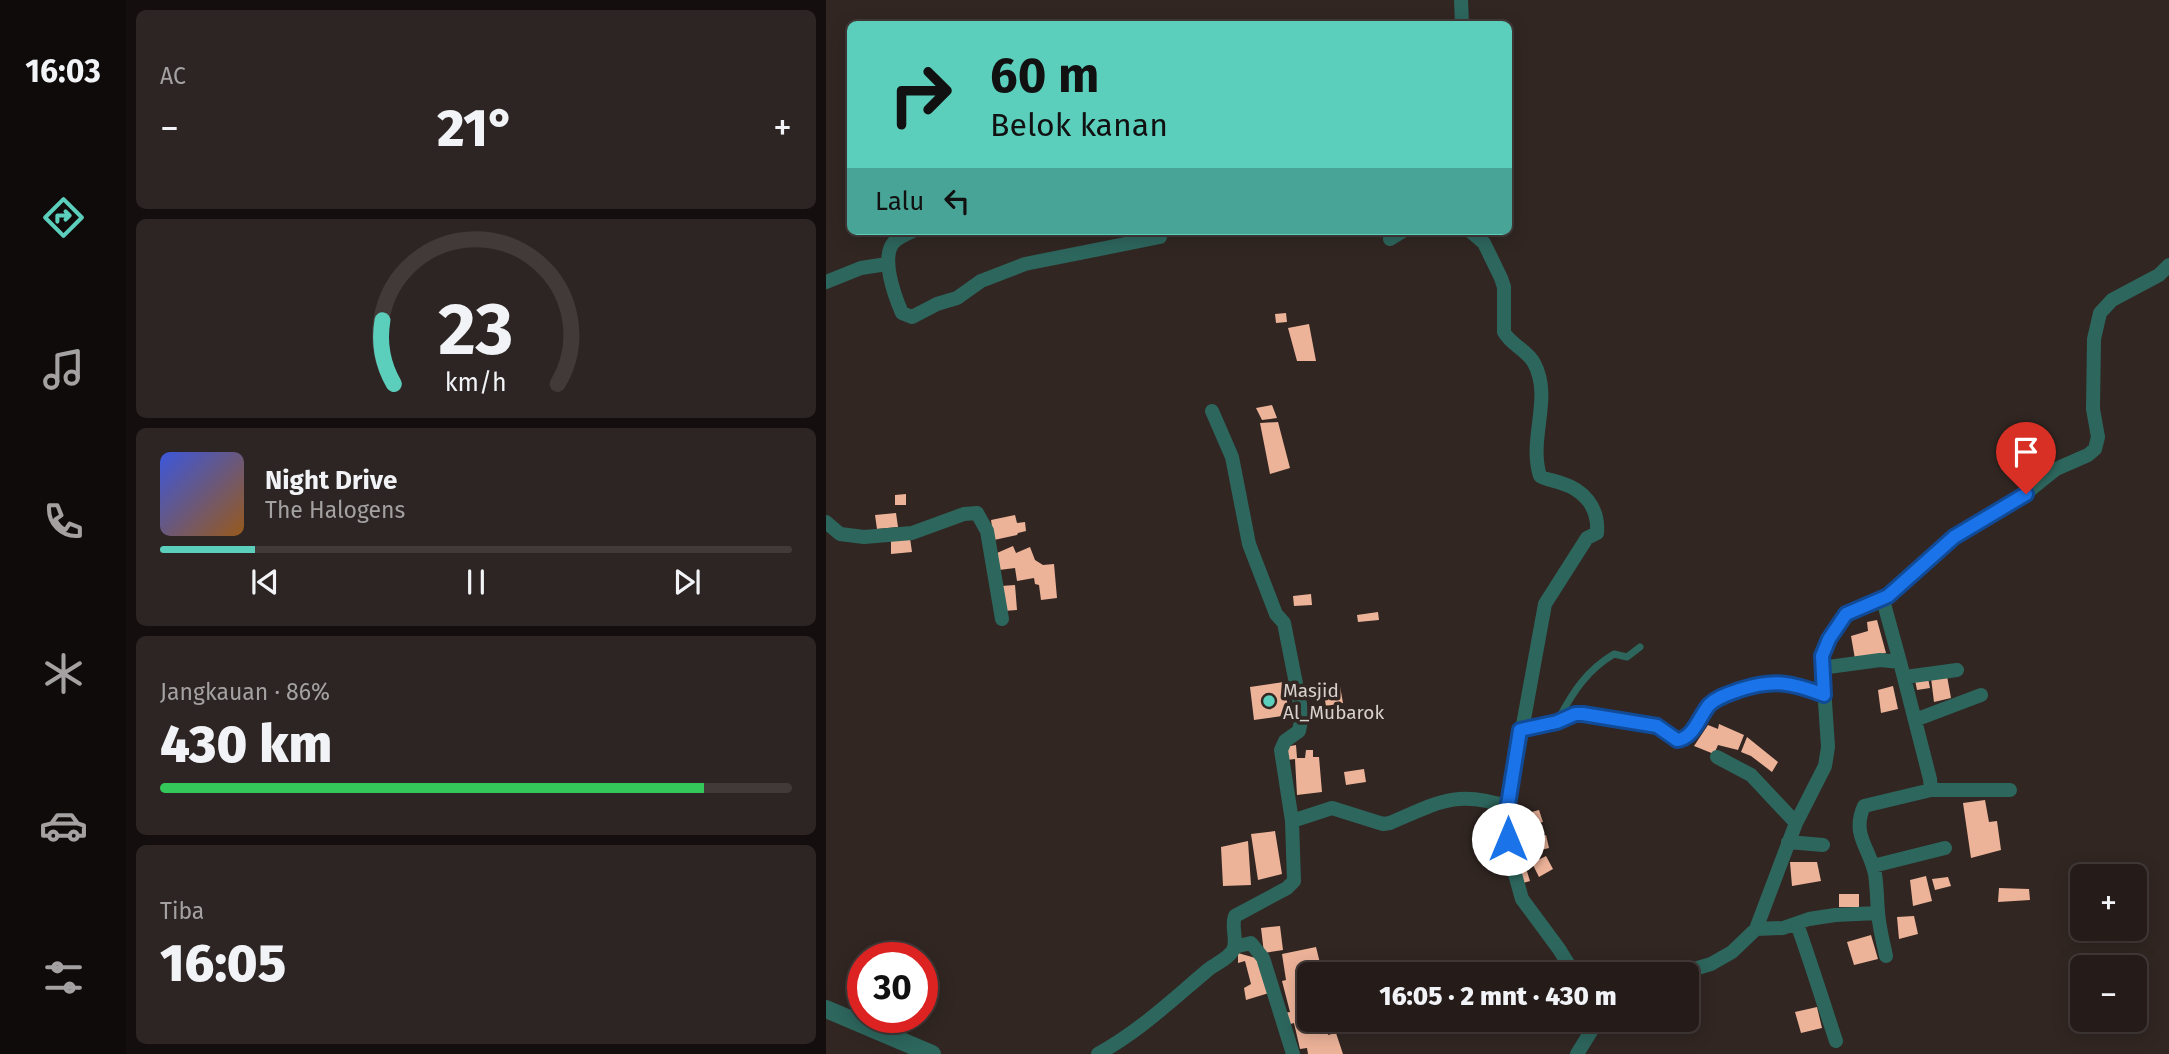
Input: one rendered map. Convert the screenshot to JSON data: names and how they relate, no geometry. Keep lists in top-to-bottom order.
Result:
{
  "places": ["Masjid Al_Mubarok"],
  "page": {
    "tabs": "16:03",
    "tile": [
      "AC",
      ["Jangkauan · 86%", "430 km"],
      ["Tiba", "16:05"]
    ],
    "turn": ["60 m", "Belok kanan"],
    "heat": ["−", "21°", "+"],
    "then": "Lalu",
    "song": ["Night Drive", "The Halogens"],
    "map_buttons": ["+", "−"],
    "limit": "30",
    "trip": "16:05 · 2 mnt · 430 m",
    "gauge": ["23", "km/h"]
  }
}
